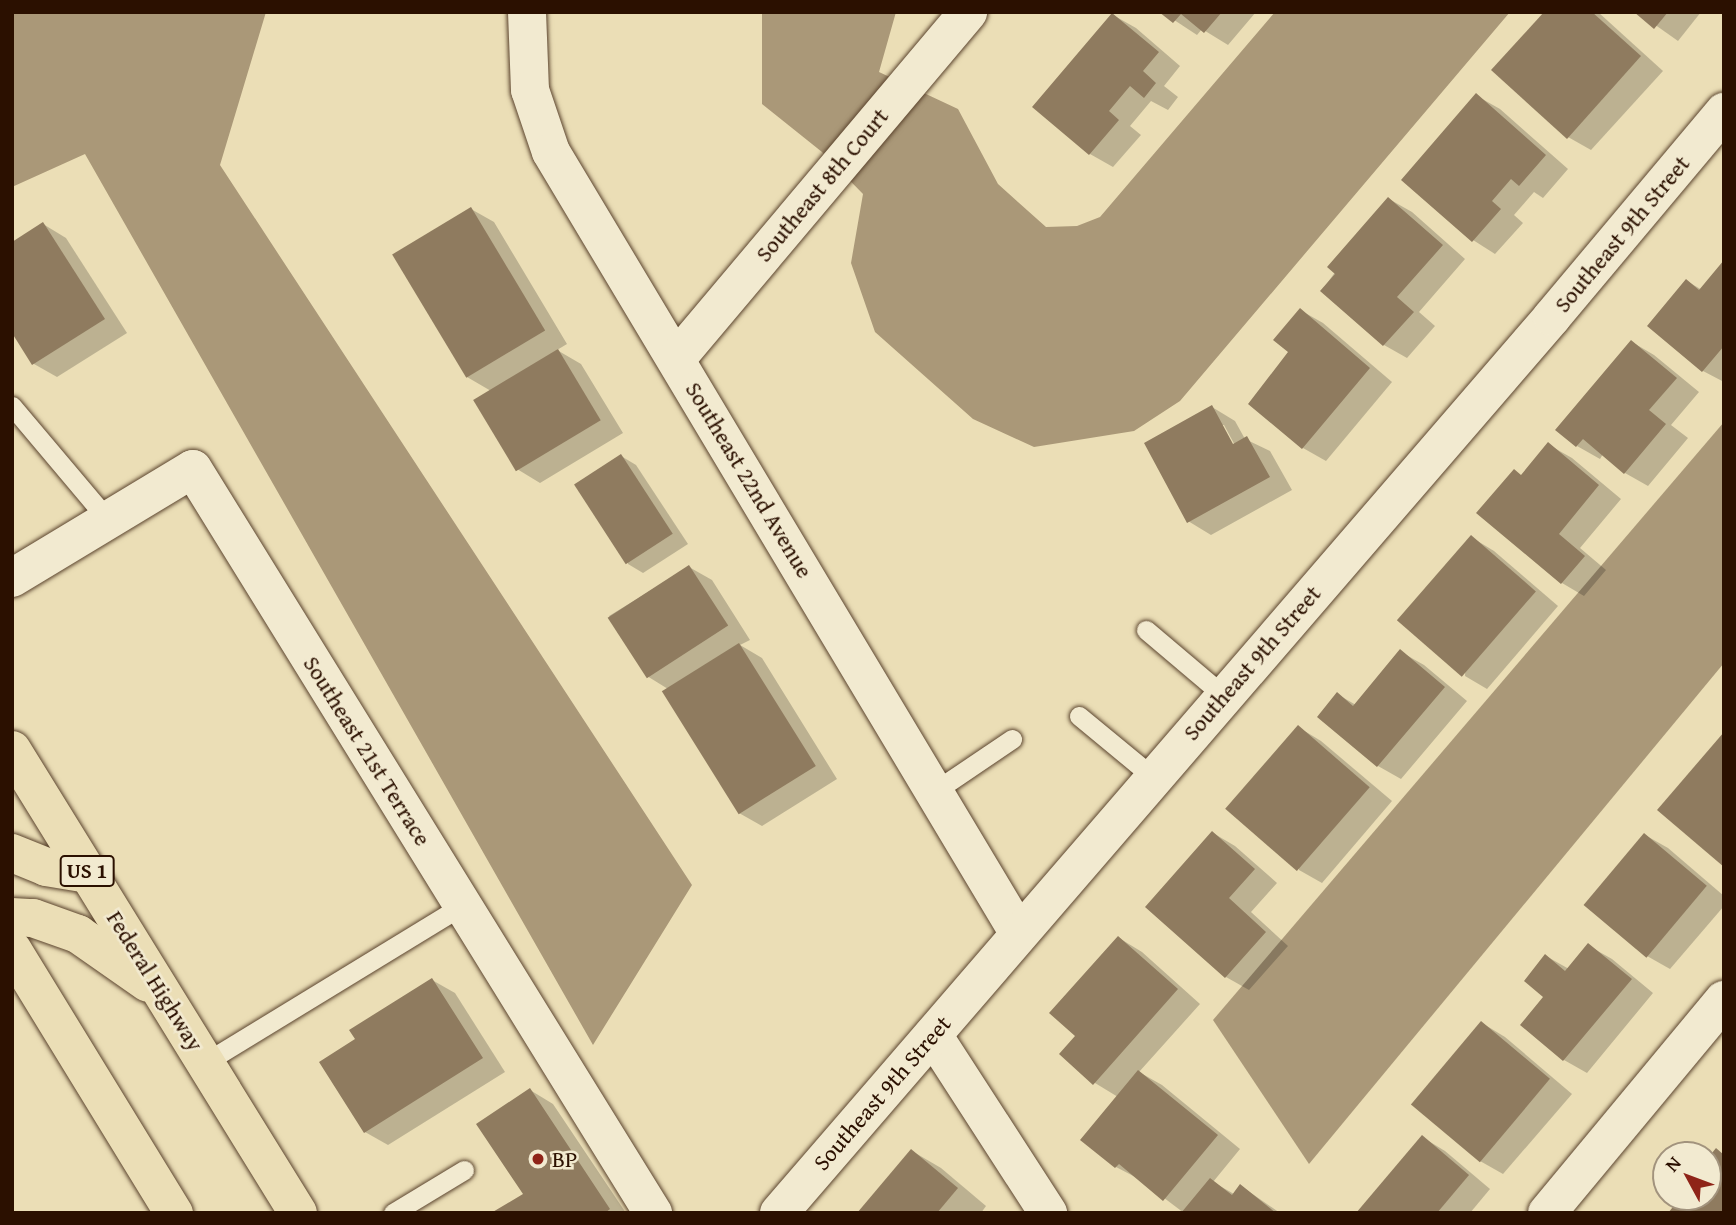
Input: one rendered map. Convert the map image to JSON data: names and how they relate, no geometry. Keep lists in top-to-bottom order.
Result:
{
  "streets": {
    "main road": ["US 1", "Federal Highway"],
    "street": [
      "Southeast 8th Court",
      "Southeast 9th Street",
      "Southeast 22nd Avenue",
      "Southeast 21st Terrace"
    ]
  },
  "crossings": [
    ["Southeast 8th Court", "Southeast 22nd Avenue"],
    ["Southeast 9th Street", "Southeast 22nd Avenue"]
  ],
  "places": ["BP"],
  "north": "top left"
}
